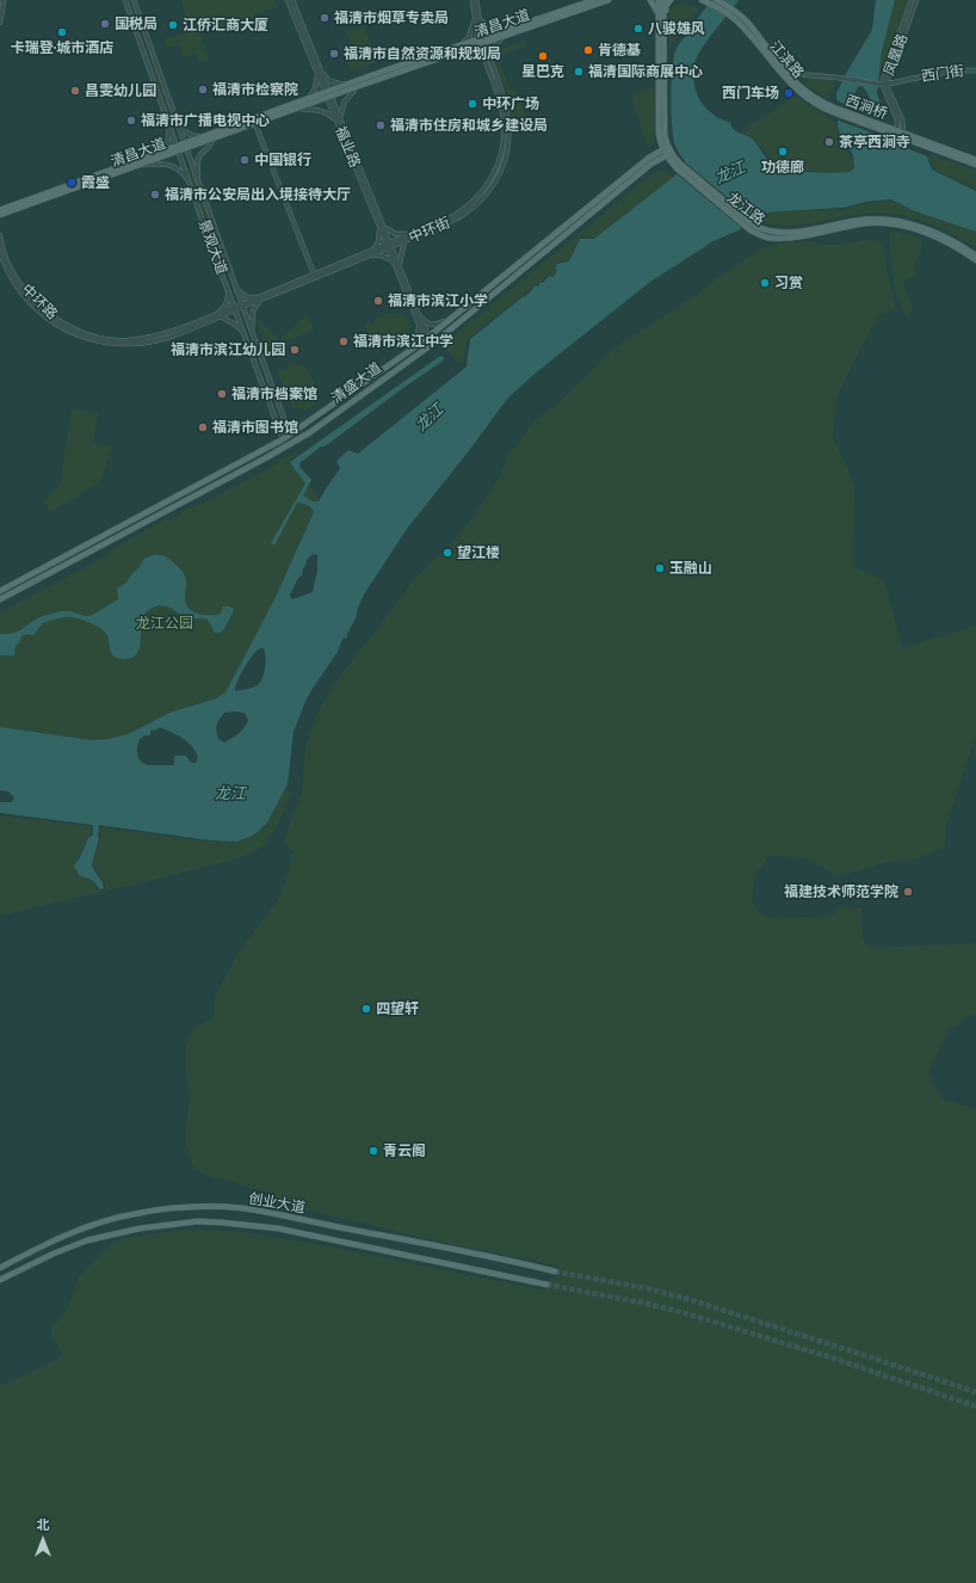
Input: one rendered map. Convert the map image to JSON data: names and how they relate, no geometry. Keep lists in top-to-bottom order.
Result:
{
  "streets": {
    "main road": [
      "清昌大道",
      "江滨路",
      "西涧桥",
      "龙江路",
      "清盛大道",
      "创业大道"
    ],
    "street": [
      "凤凰路",
      "西门街",
      "福业路",
      "中环街",
      "景观大道",
      "中环路"
    ]
  },
  "crossings": [
    ["清昌大道", "福业路"],
    ["清昌大道", "中环街"],
    ["清昌大道", "景观大道"],
    ["凤凰路", "西门街"],
    ["凤凰路", "西涧桥"],
    ["江滨路", "西涧桥"],
    ["福业路", "中环街"],
    ["福业路", "清盛大道"],
    ["龙江路", "清盛大道"],
    ["中环街", "景观大道"],
    ["中环街", "中环路"],
    ["景观大道", "清盛大道"]
  ],
  "water": ["龙江"],
  "parks": ["龙江公园"],
  "places": [
    "福清市烟草专卖局",
    "国税局",
    "江侨汇商大厦",
    "八骏雄风",
    "卡瑞登·城市酒店",
    "肯德基",
    "福清市自然资源和规划局",
    "星巴克",
    "福清国际商展中心",
    "福清市检察院",
    "昌雯幼儿园",
    "西门车场",
    "中环广场",
    "福清市广播电视中心",
    "福清市住房和城乡建设局",
    "茶亭西涧寺",
    "功德廊",
    "中国银行",
    "霞盛",
    "福清市公安局出入境接待大厅",
    "习赏",
    "福清市滨江小学",
    "福清市滨江中学",
    "福清市滨江幼儿园",
    "福清市档案馆",
    "福清市图书馆",
    "望江楼",
    "玉融山",
    "福建技术师范学院",
    "四望轩",
    "青云阁"
  ],
  "north": "top"
}
